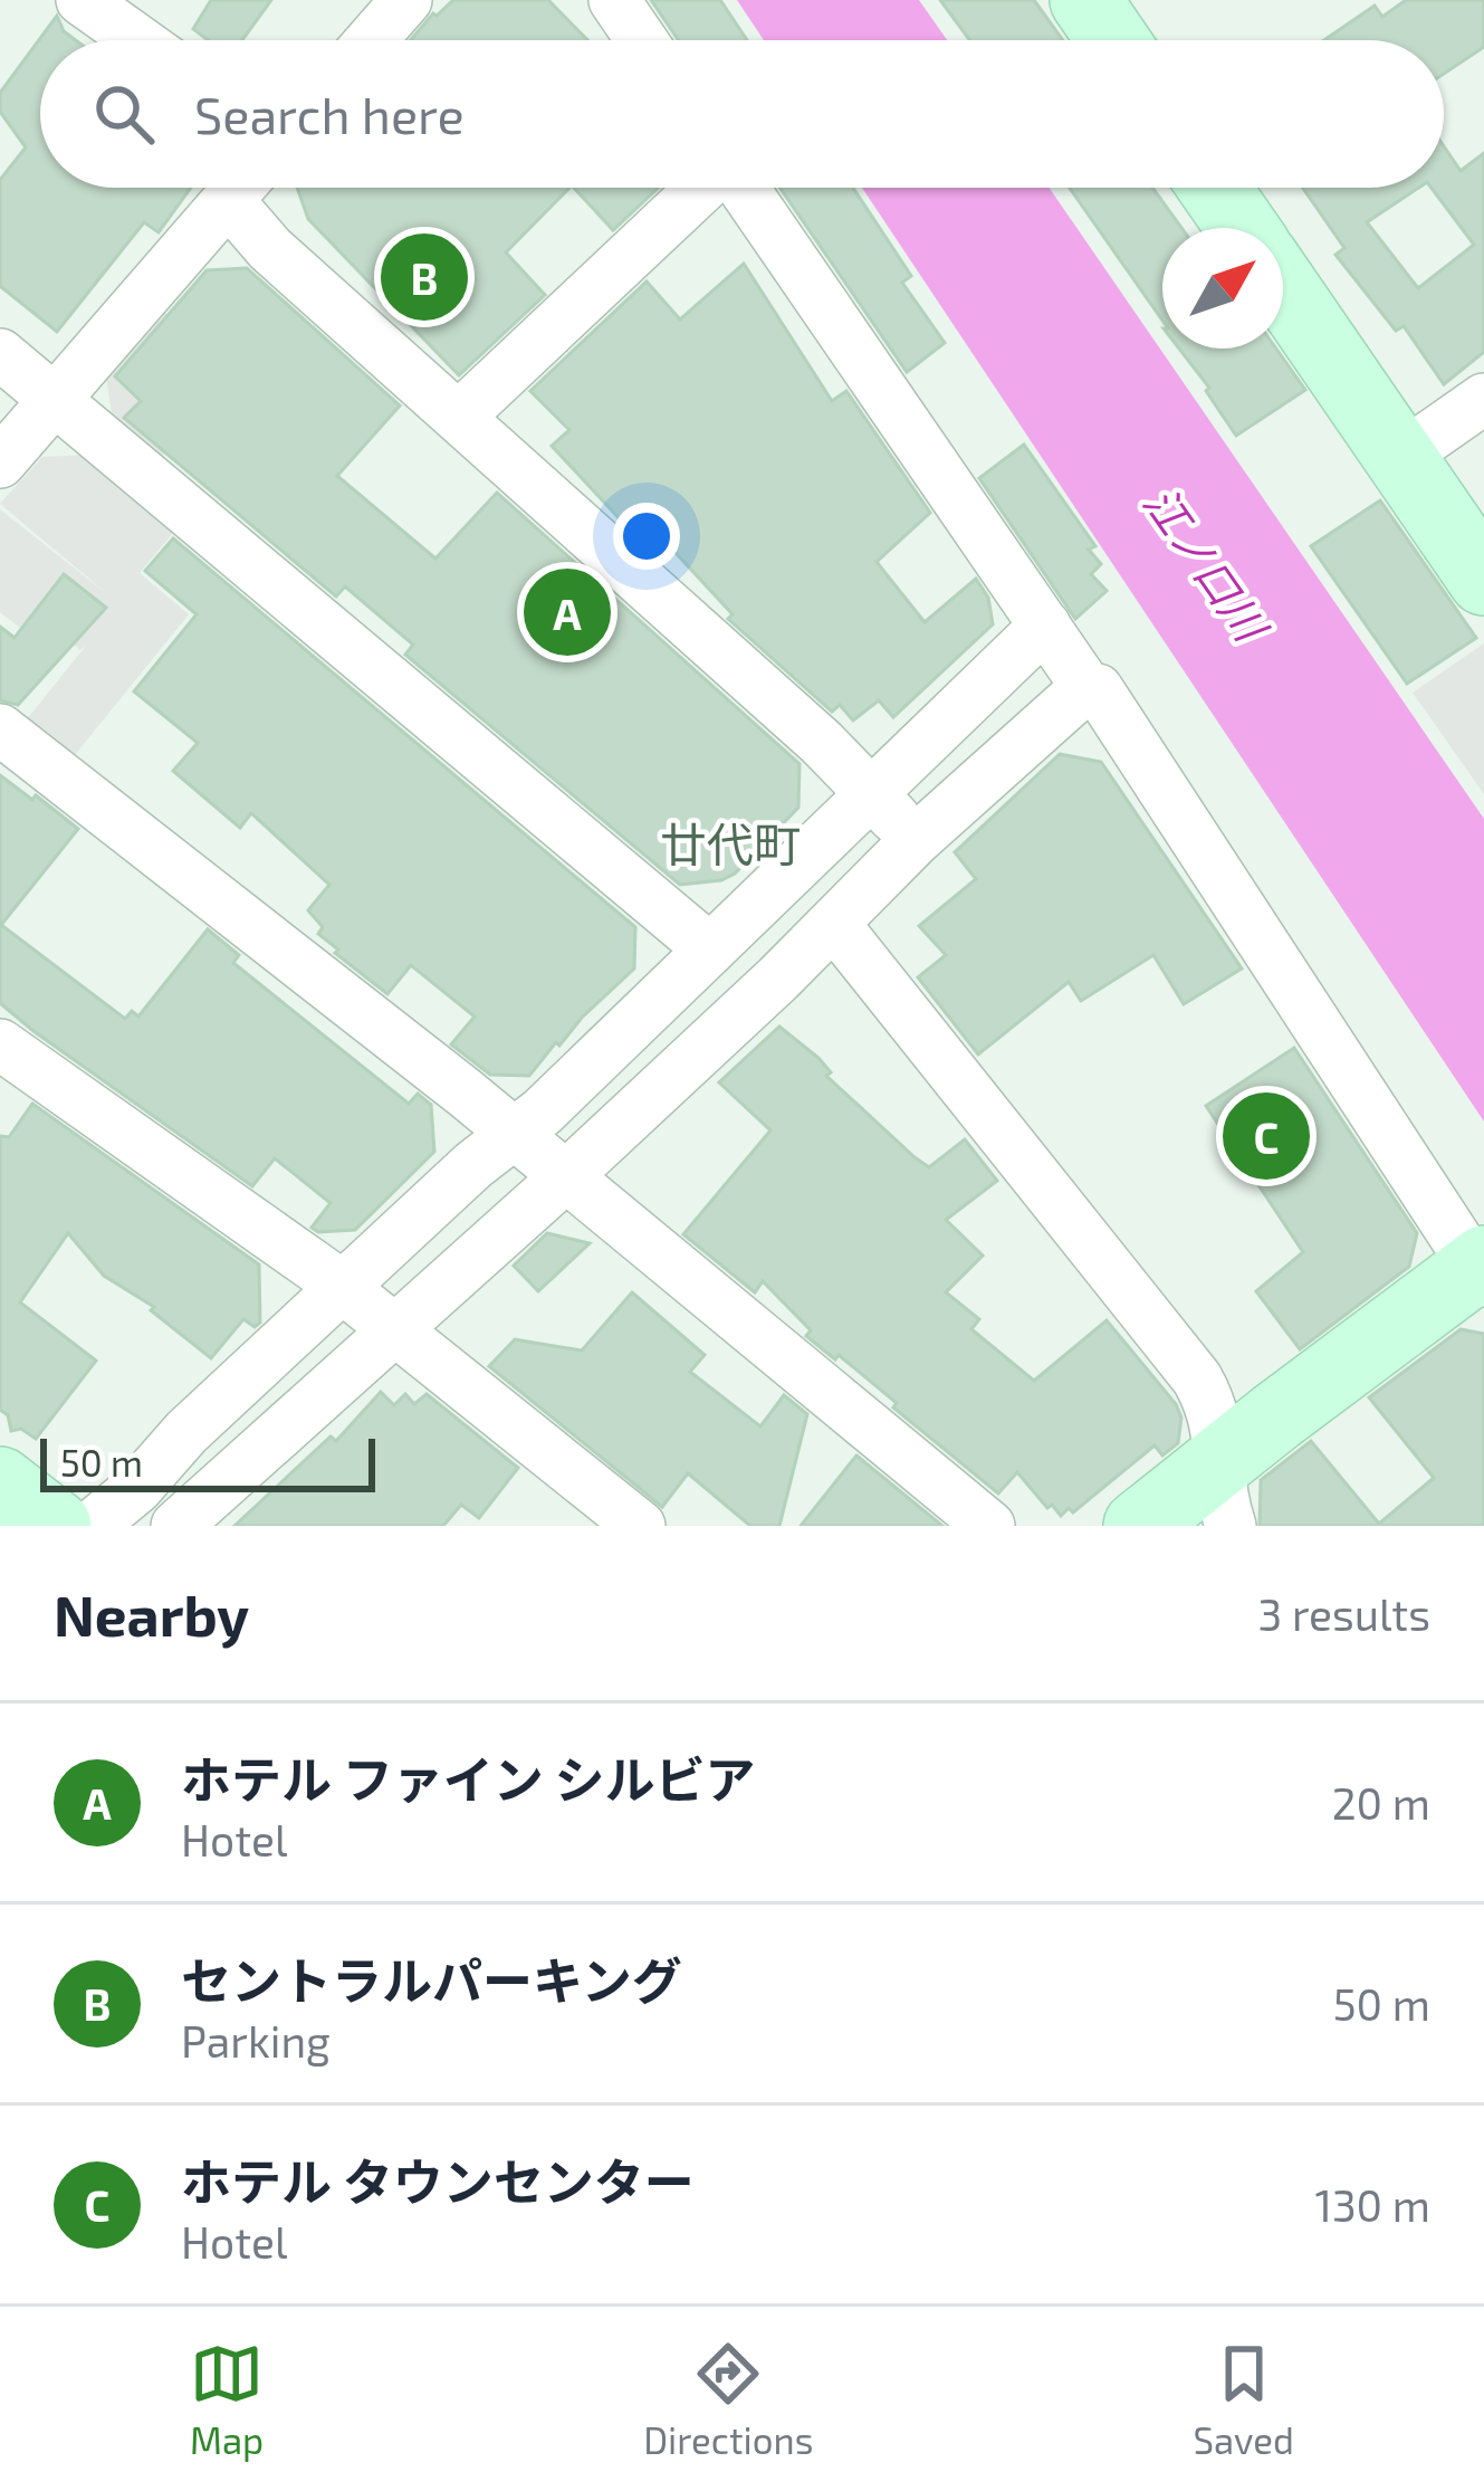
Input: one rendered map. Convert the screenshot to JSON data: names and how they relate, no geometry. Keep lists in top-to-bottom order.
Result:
{
  "districts": ["廿代町"],
  "water": ["江ノ口川"],
  "scale_bar": "50 m",
  "north": "top right",
  "page": {
    "search": "Search here",
    "pins": ["B", "A", "C"],
    "scale": "50 m",
    "heading": ["Nearby", "3 results"],
    "list": [
      {
        "mark": "A",
        "name": "ホテル ファイン シルビア",
        "note": "Hotel",
        "value": "20 m"
      },
      {
        "mark": "B",
        "name": "セントラルパーキング",
        "note": "Parking",
        "value": "50 m"
      },
      {
        "mark": "C",
        "name": "ホテル タウンセンター",
        "note": "Hotel",
        "value": "130 m"
      }
    ],
    "nav": ["Map", "Directions", "Saved"]
  }
}
